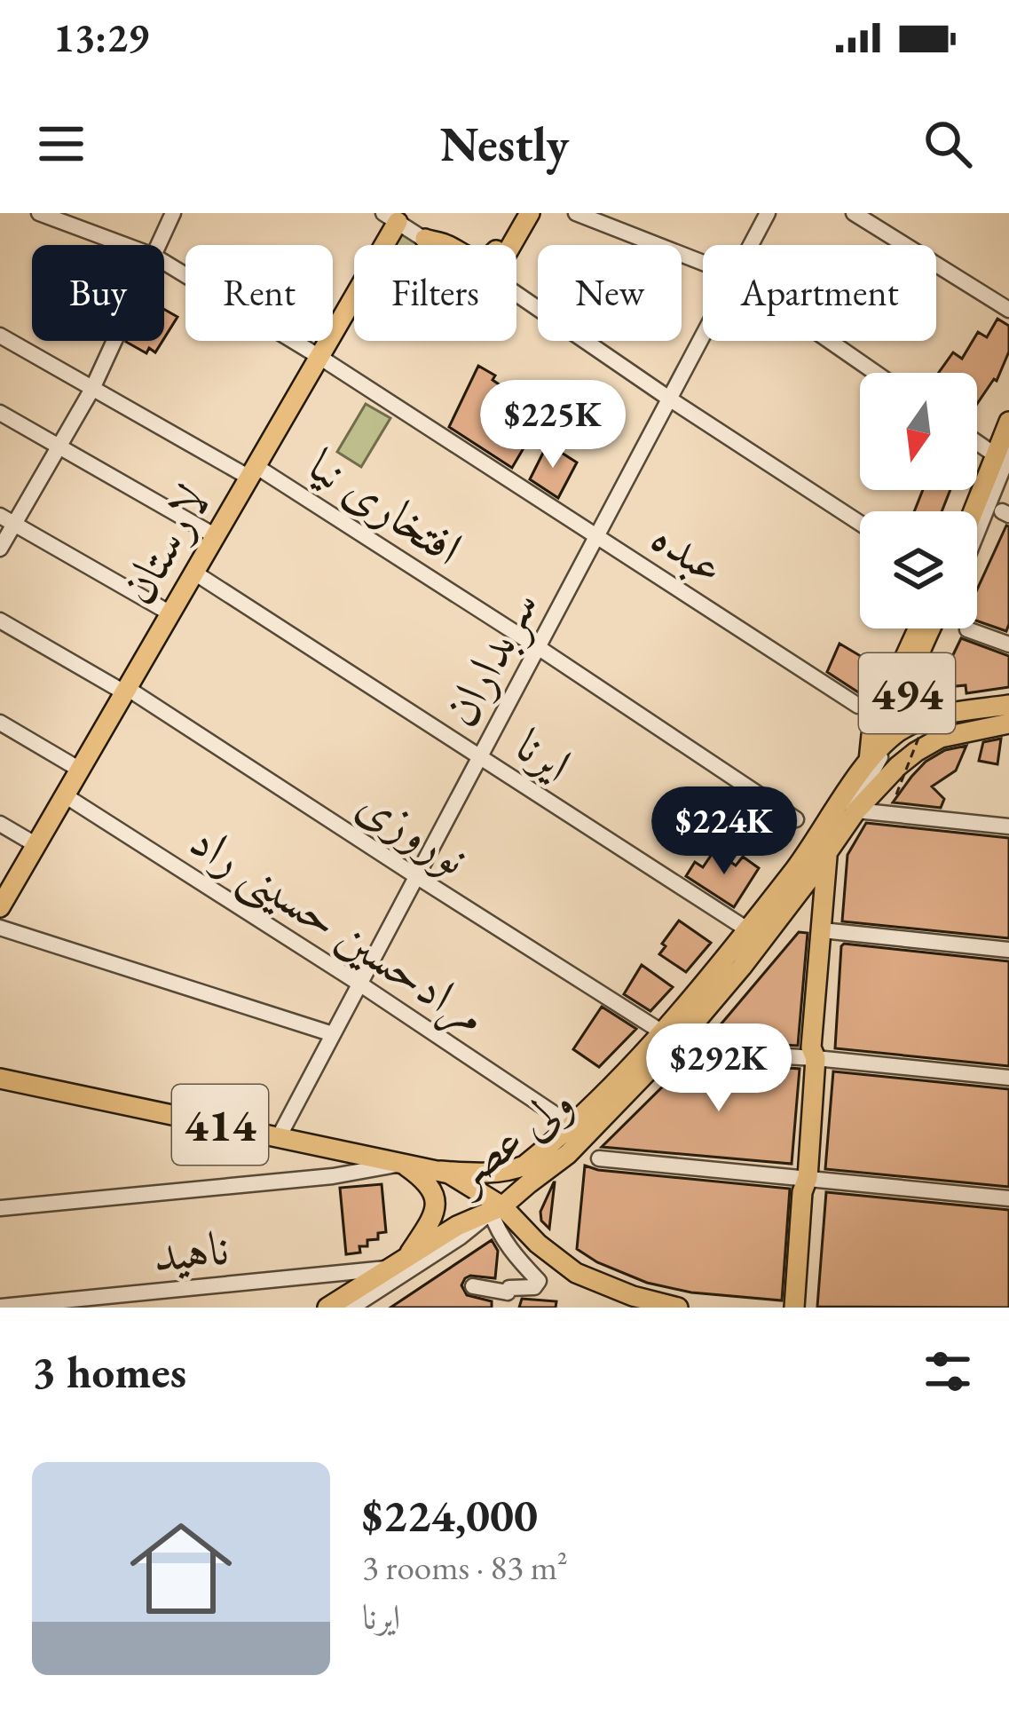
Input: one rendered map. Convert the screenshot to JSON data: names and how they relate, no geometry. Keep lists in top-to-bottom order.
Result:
{
  "streets": {
    "main road": [
      "لارستان",
      "494",
      "414",
      "ولی عصر"
    ],
    "street": [
      "افتخاری نیا",
      "عبده",
      "سربداران",
      "ايرنا",
      "نوروزی",
      "مرادحسین حسینی راد",
      "ناهید"
    ]
  },
  "crossings": [
    ["افتخاری نیا", "لارستان"],
    ["افتخاری نیا", "سربداران"],
    ["لارستان", "عبده"],
    ["لارستان", "ايرنا"],
    ["لارستان", "نوروزی"],
    ["لارستان", "مرادحسین حسینی راد"],
    ["عبده", "سربداران"],
    ["سربداران", "ايرنا"],
    ["سربداران", "نوروزی"],
    ["سربداران", "مرادحسین حسینی راد"],
    ["سربداران", "414"],
    ["494", "ولی عصر"],
    ["ايرنا", "ولی عصر"],
    ["نوروزی", "ولی عصر"],
    ["مرادحسین حسینی راد", "ولی عصر"],
    ["414", "ولی عصر"],
    ["ولی عصر", "ناهید"]
  ],
  "north": "bottom",
  "page": {
    "status": "13:29",
    "header": "Nestly",
    "chip": [
      "Buy",
      "Rent",
      "Filters",
      "New",
      "Apartment"
    ],
    "price": ["$225K", "$224K", "$292K"],
    "heading": "3 homes",
    "list": [
      {
        "name": "$224,000",
        "note": "3 rooms · 83 m² · ايرنا"
      }
    ]
  }
}
